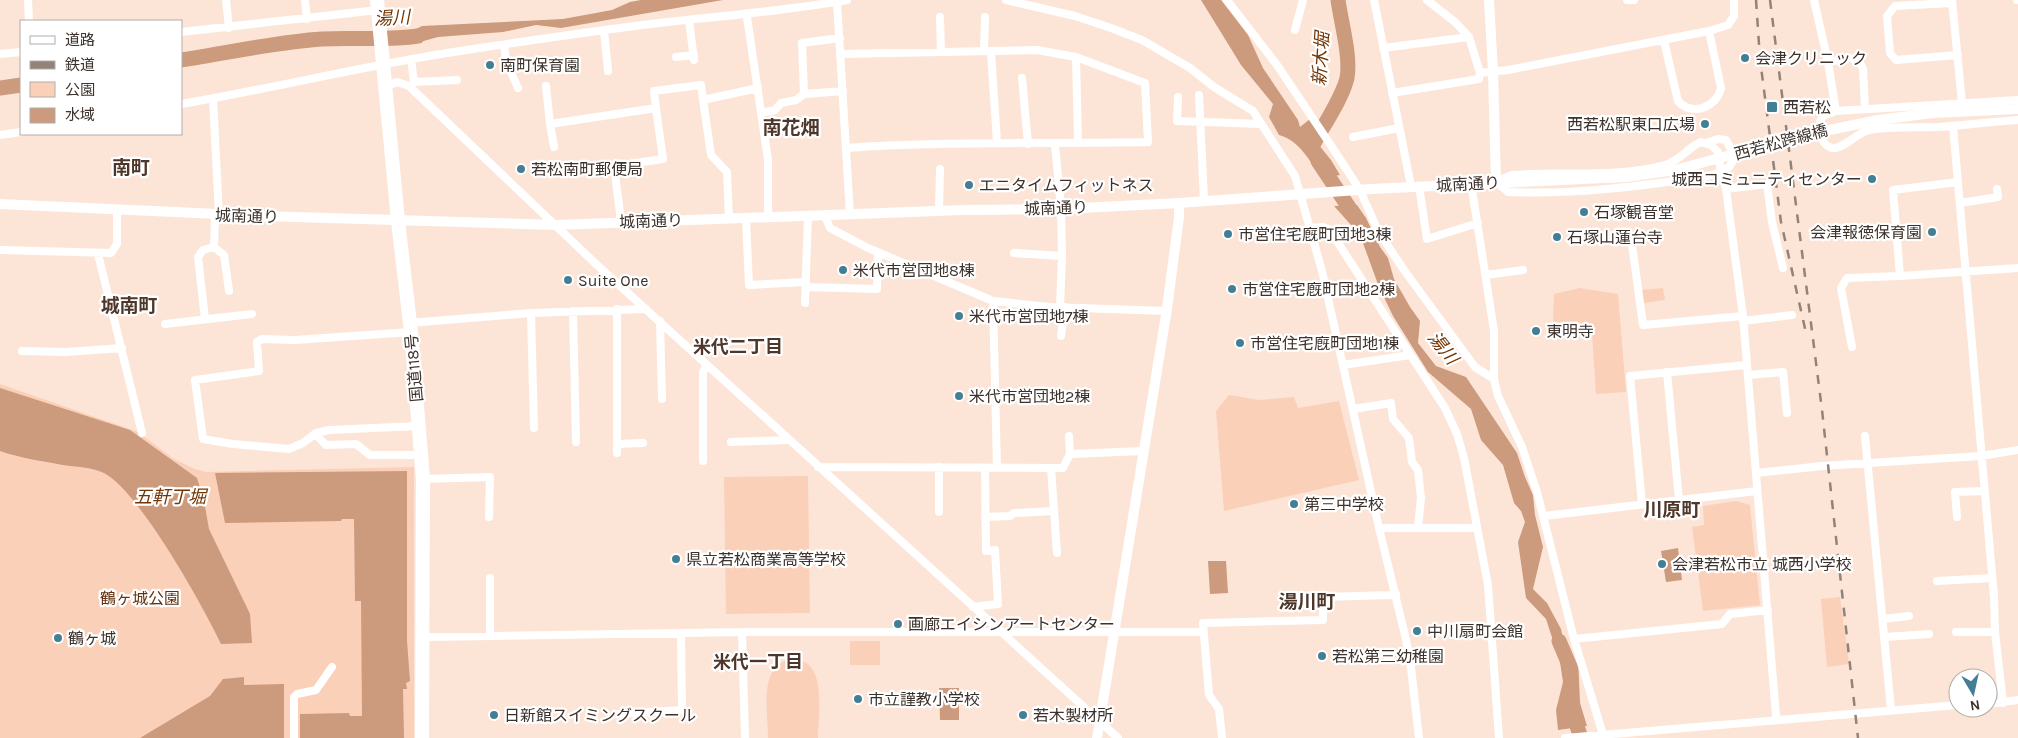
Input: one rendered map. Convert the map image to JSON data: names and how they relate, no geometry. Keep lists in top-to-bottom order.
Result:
{
  "streets": {
    "highway": ["国道118号"],
    "main road": ["西若松跨線橋", "城南通り"]
  },
  "crossings": [
    ["西若松跨線橋", "城南通り"],
    ["城南通り", "国道118号"]
  ],
  "districts": [
    "南花畑",
    "南町",
    "城南町",
    "米代二丁目",
    "川原町",
    "湯川町",
    "米代一丁目"
  ],
  "water": ["湯川", "新木堀", "五軒丁堀"],
  "parks": ["鶴ヶ城公園"],
  "places": {
    "other": [
      "会津クリニック",
      "南町保育園",
      "西若松駅東口広場",
      "若松南町郵便局",
      "城西コミュニティセンター",
      "エニタイムフィットネス",
      "石塚観音堂",
      "会津報徳保育園",
      "市営住宅廐町団地3棟",
      "石塚山蓮台寺",
      "米代市営団地8棟",
      "Suite One",
      "市営住宅廐町団地2棟",
      "米代市営団地7棟",
      "東明寺",
      "市営住宅廐町団地1棟",
      "米代市営団地2棟",
      "第三中学校",
      "県立若松商業高等学校",
      "会津若松市立 城西小学校",
      "画廊エイシンアートセンター",
      "中川扇町会館",
      "鶴ヶ城",
      "若松第三幼稚園",
      "市立謹教小学校",
      "日新館スイミングスクール",
      "若木製材所"
    ],
    "transit": ["西若松"]
  },
  "legend": [
    "道路",
    "鉄道",
    "公園",
    "水域"
  ],
  "north": "bottom"
}
